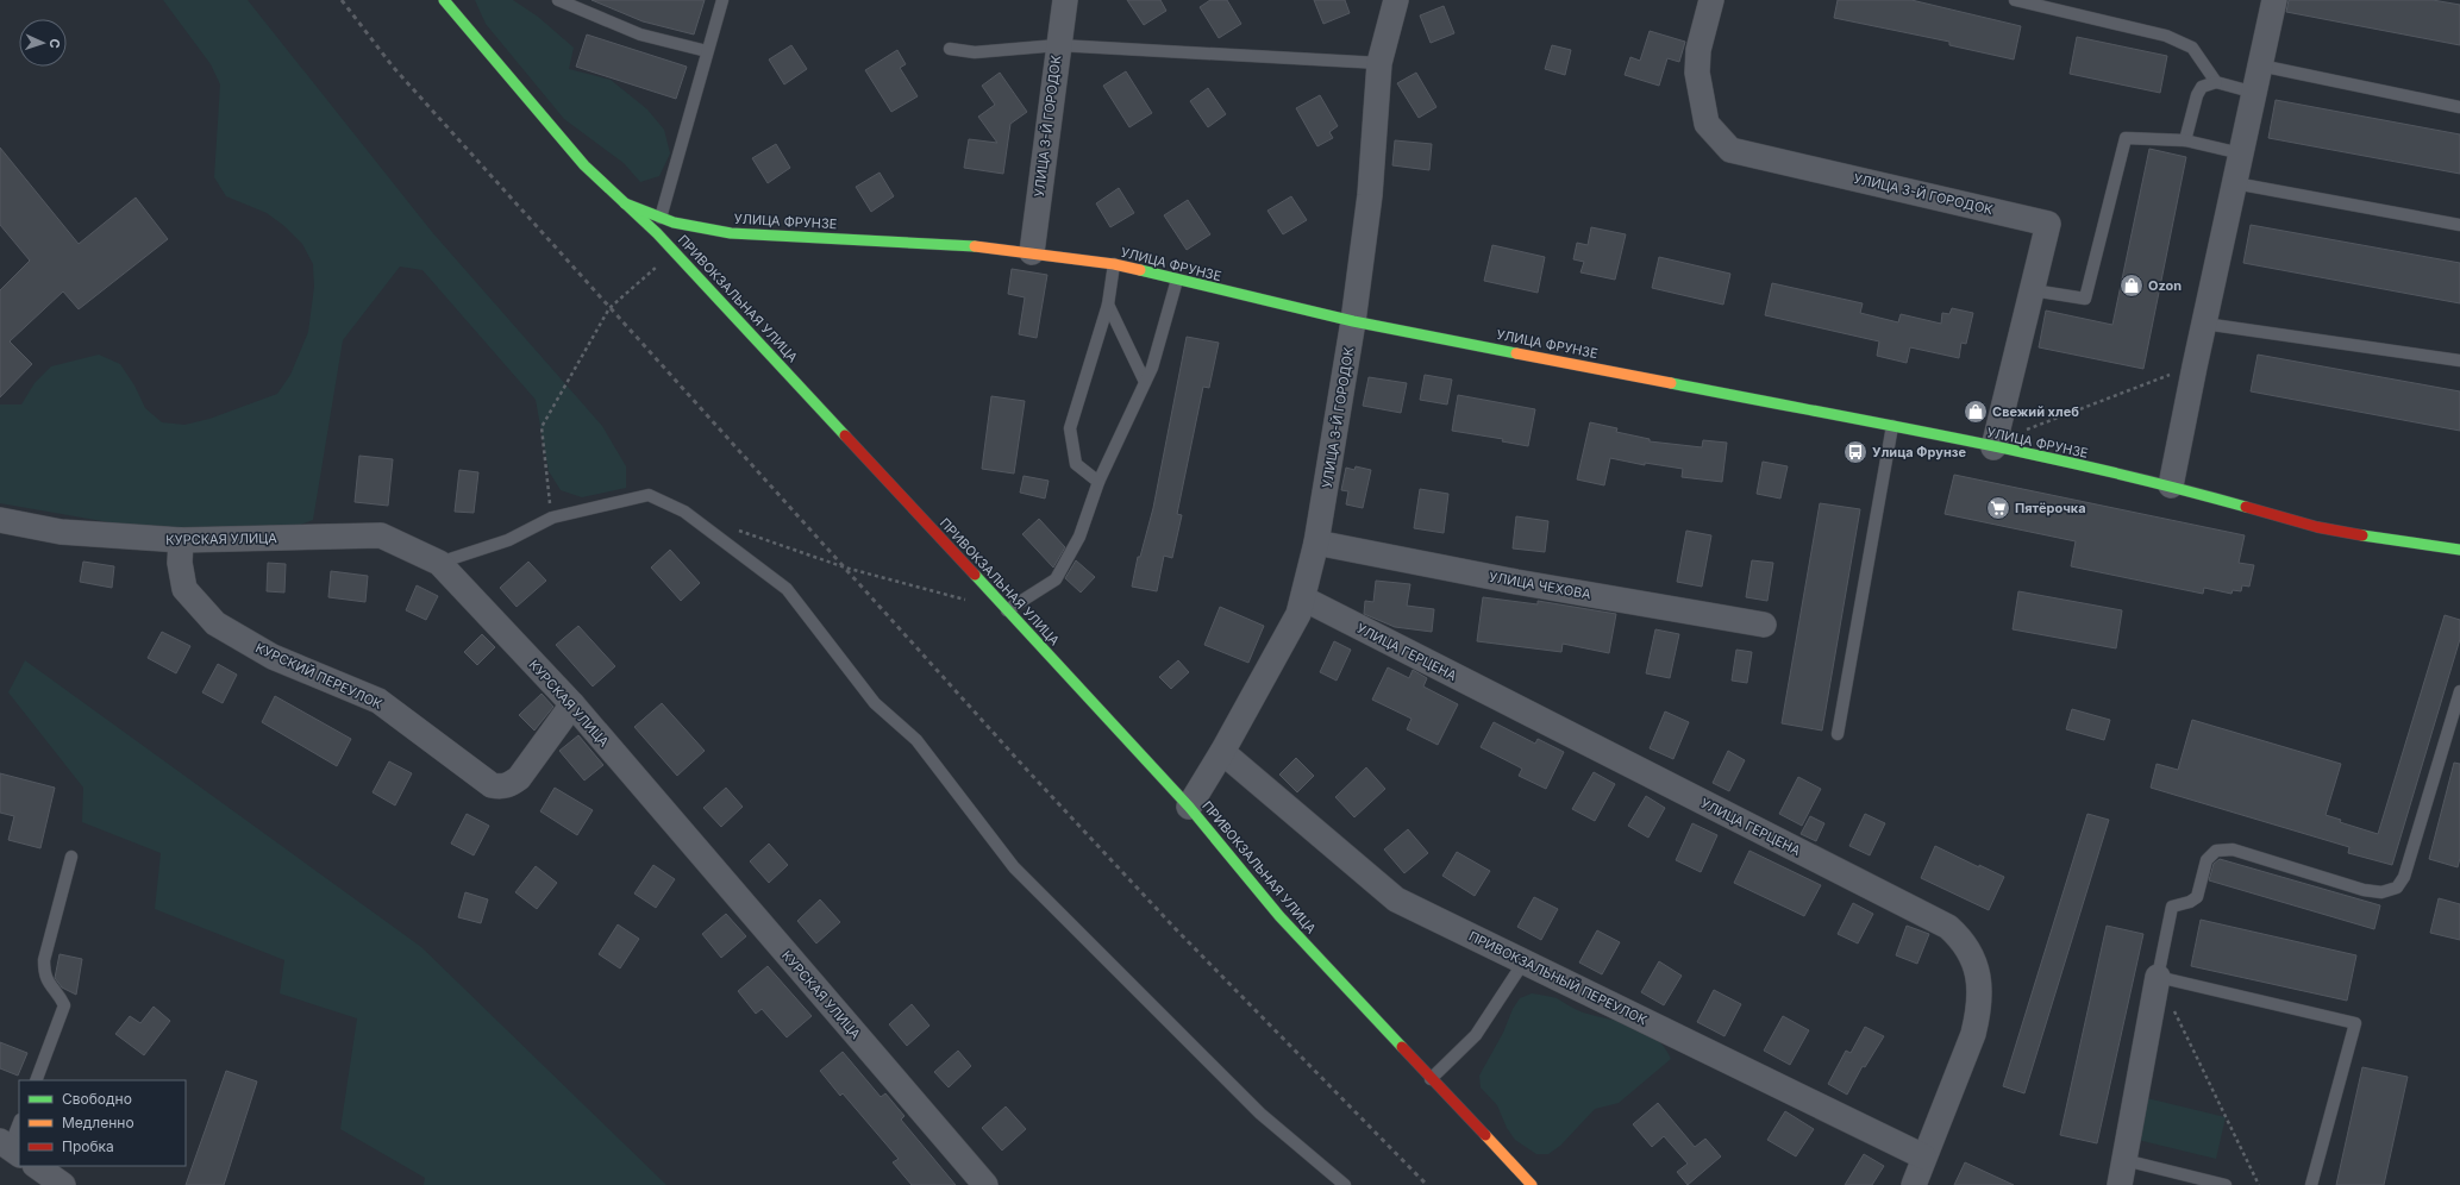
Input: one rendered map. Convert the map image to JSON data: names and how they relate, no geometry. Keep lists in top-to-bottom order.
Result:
{
  "streets": {
    "street": [
      "УЛИЦА 3-Й ГОРОДОК",
      "УЛИЦА ФРУНЗЕ",
      "ПРИВОКЗАЛЬНАЯ УЛИЦА",
      "КУРСКАЯ УЛИЦА",
      "УЛИЦА ЧЕХОВА",
      "УЛИЦА ГЕРЦЕНА",
      "КУРСКИЙ ПЕРЕУЛОК",
      "ПРИВОКЗАЛЬНЫЙ ПЕРЕУЛОК"
    ]
  },
  "crossings": [
    ["УЛИЦА 3-Й ГОРОДОК", "УЛИЦА ФРУНЗЕ"],
    ["УЛИЦА 3-Й ГОРОДОК", "ПРИВОКЗАЛЬНАЯ УЛИЦА"],
    ["УЛИЦА 3-Й ГОРОДОК", "УЛИЦА ЧЕХОВА"],
    ["УЛИЦА 3-Й ГОРОДОК", "УЛИЦА ГЕРЦЕНА"],
    ["УЛИЦА 3-Й ГОРОДОК", "ПРИВОКЗАЛЬНЫЙ ПЕРЕУЛОК"],
    ["УЛИЦА ФРУНЗЕ", "ПРИВОКЗАЛЬНАЯ УЛИЦА"],
    ["КУРСКАЯ УЛИЦА", "КУРСКИЙ ПЕРЕУЛОК"],
    ["УЛИЦА ГЕРЦЕНА", "ПРИВОКЗАЛЬНЫЙ ПЕРЕУЛОК"]
  ],
  "places": {
    "shop": ["Ozon", "Свежий хлеб"],
    "bus stop": ["Улица Фрунзе"],
    "supermarket": ["Пятёрочка"]
  },
  "legend": ["Свободно", "Медленно", "Пробка"],
  "north": "right"
}
